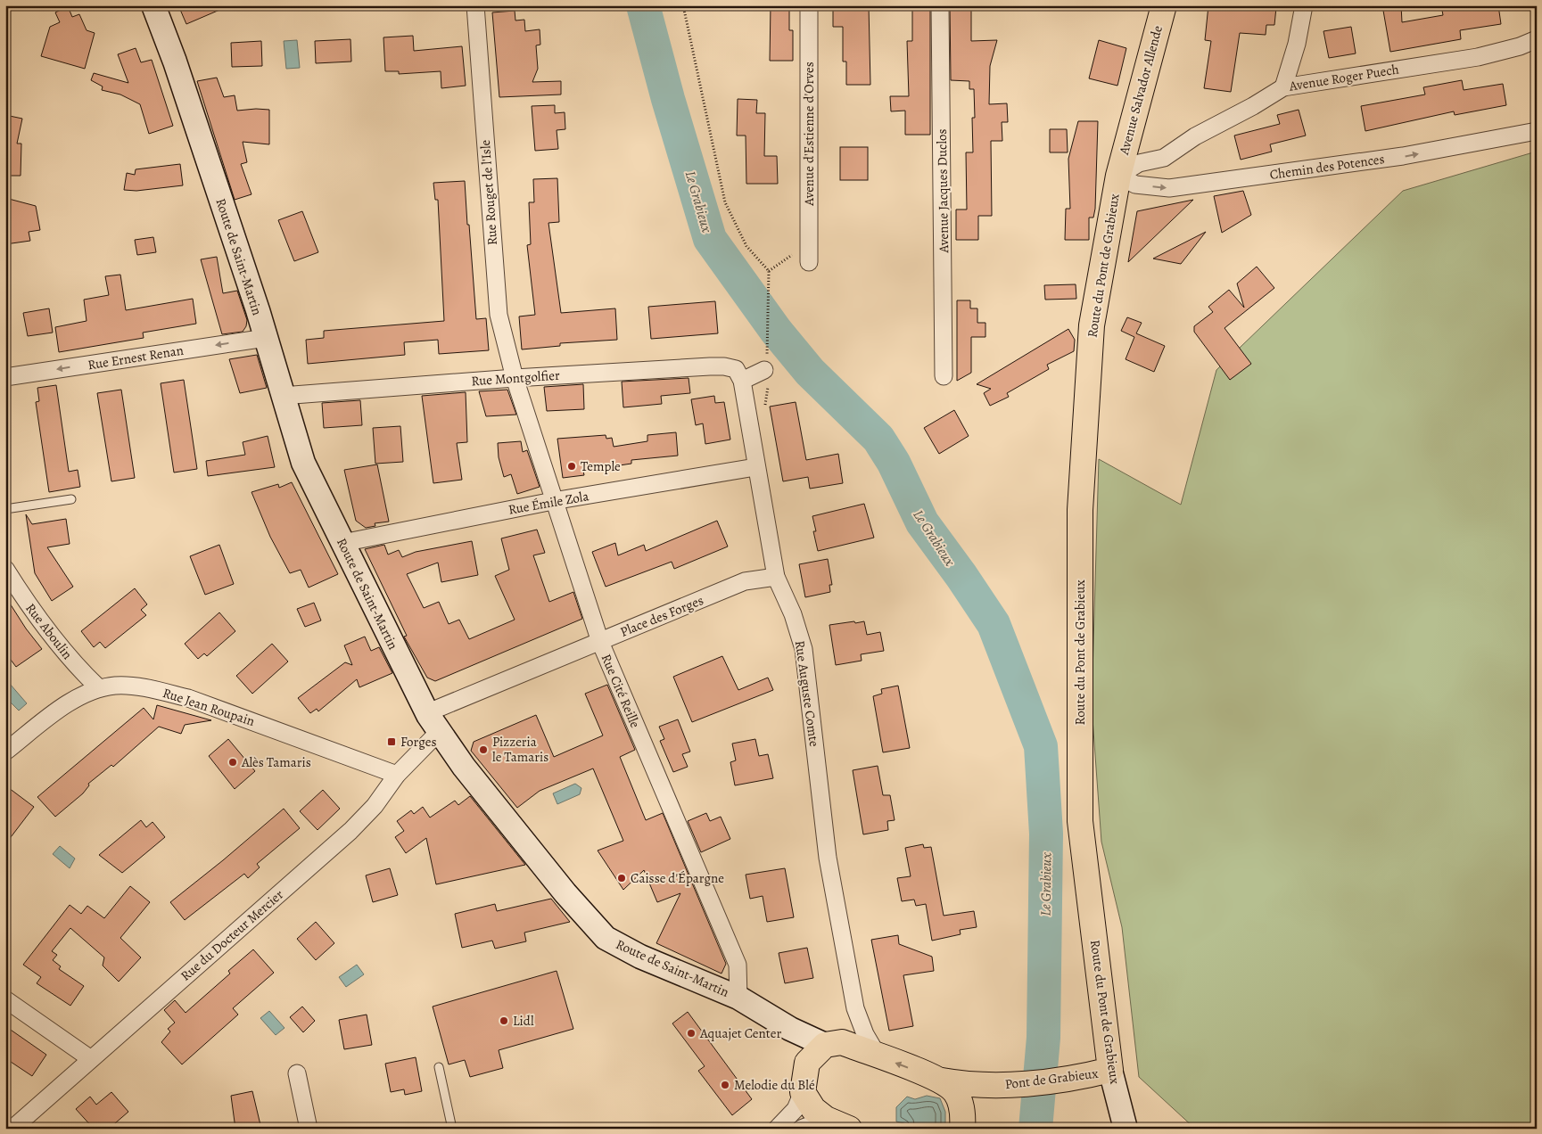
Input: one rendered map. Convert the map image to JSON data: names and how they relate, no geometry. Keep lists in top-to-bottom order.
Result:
{
  "streets": {
    "main road": [
      "Avenue Salvador Allende",
      "Route de Saint-Martin",
      "Route du Pont de Grabieux",
      "Pont de Grabieux"
    ],
    "street": [
      "Avenue Roger Puech",
      "Avenue d'Estienne d'Orves",
      "Chemin des Potences",
      "Avenue Jacques Duclos",
      "Rue Rouget de l'Isle",
      "Rue Ernest Renan",
      "Rue Montgolfier",
      "Rue Émile Zola",
      "Place des Forges",
      "Rue Aboulin",
      "Rue Cité Reille",
      "Rue Auguste Comte",
      "Rue Jean Roupain",
      "Rue du Docteur Mercier"
    ]
  },
  "crossings": [
    ["Avenue Roger Puech", "Avenue Salvador Allende"],
    ["Avenue Roger Puech", "Chemin des Potences"],
    ["Avenue Roger Puech", "Route du Pont de Grabieux"],
    ["Avenue Salvador Allende", "Chemin des Potences"],
    ["Avenue Salvador Allende", "Route du Pont de Grabieux"],
    ["Chemin des Potences", "Route du Pont de Grabieux"],
    ["Rue Rouget de l'Isle", "Rue Montgolfier"],
    ["Rue Rouget de l'Isle", "Rue Cité Reille"],
    ["Route de Saint-Martin", "Rue Ernest Renan"],
    ["Route de Saint-Martin", "Rue Montgolfier"],
    ["Route de Saint-Martin", "Rue Émile Zola"],
    ["Route de Saint-Martin", "Place des Forges"],
    ["Route de Saint-Martin", "Rue Cité Reille"],
    ["Route de Saint-Martin", "Rue Auguste Comte"],
    ["Route de Saint-Martin", "Rue du Docteur Mercier"],
    ["Route de Saint-Martin", "Pont de Grabieux"],
    ["Route du Pont de Grabieux", "Pont de Grabieux"],
    ["Rue Montgolfier", "Rue Cité Reille"],
    ["Rue Montgolfier", "Rue Auguste Comte"],
    ["Rue Émile Zola", "Rue Cité Reille"],
    ["Rue Émile Zola", "Rue Auguste Comte"],
    ["Place des Forges", "Rue Cité Reille"],
    ["Place des Forges", "Rue Auguste Comte"],
    ["Place des Forges", "Rue du Docteur Mercier"],
    ["Rue Aboulin", "Rue Jean Roupain"],
    ["Rue Jean Roupain", "Rue du Docteur Mercier"]
  ],
  "one_way": ["Chemin des Potences", "Rue Ernest Renan"],
  "water": ["Le Grabieux"],
  "places": {
    "other": [
      "Temple",
      "Pizzeria le Tamaris",
      "Alès Tamaris",
      "Caisse d'Épargne",
      "Lidl",
      "Aquajet Center",
      "Melodie du Blé"
    ],
    "transit": ["Forges"]
  }
}
